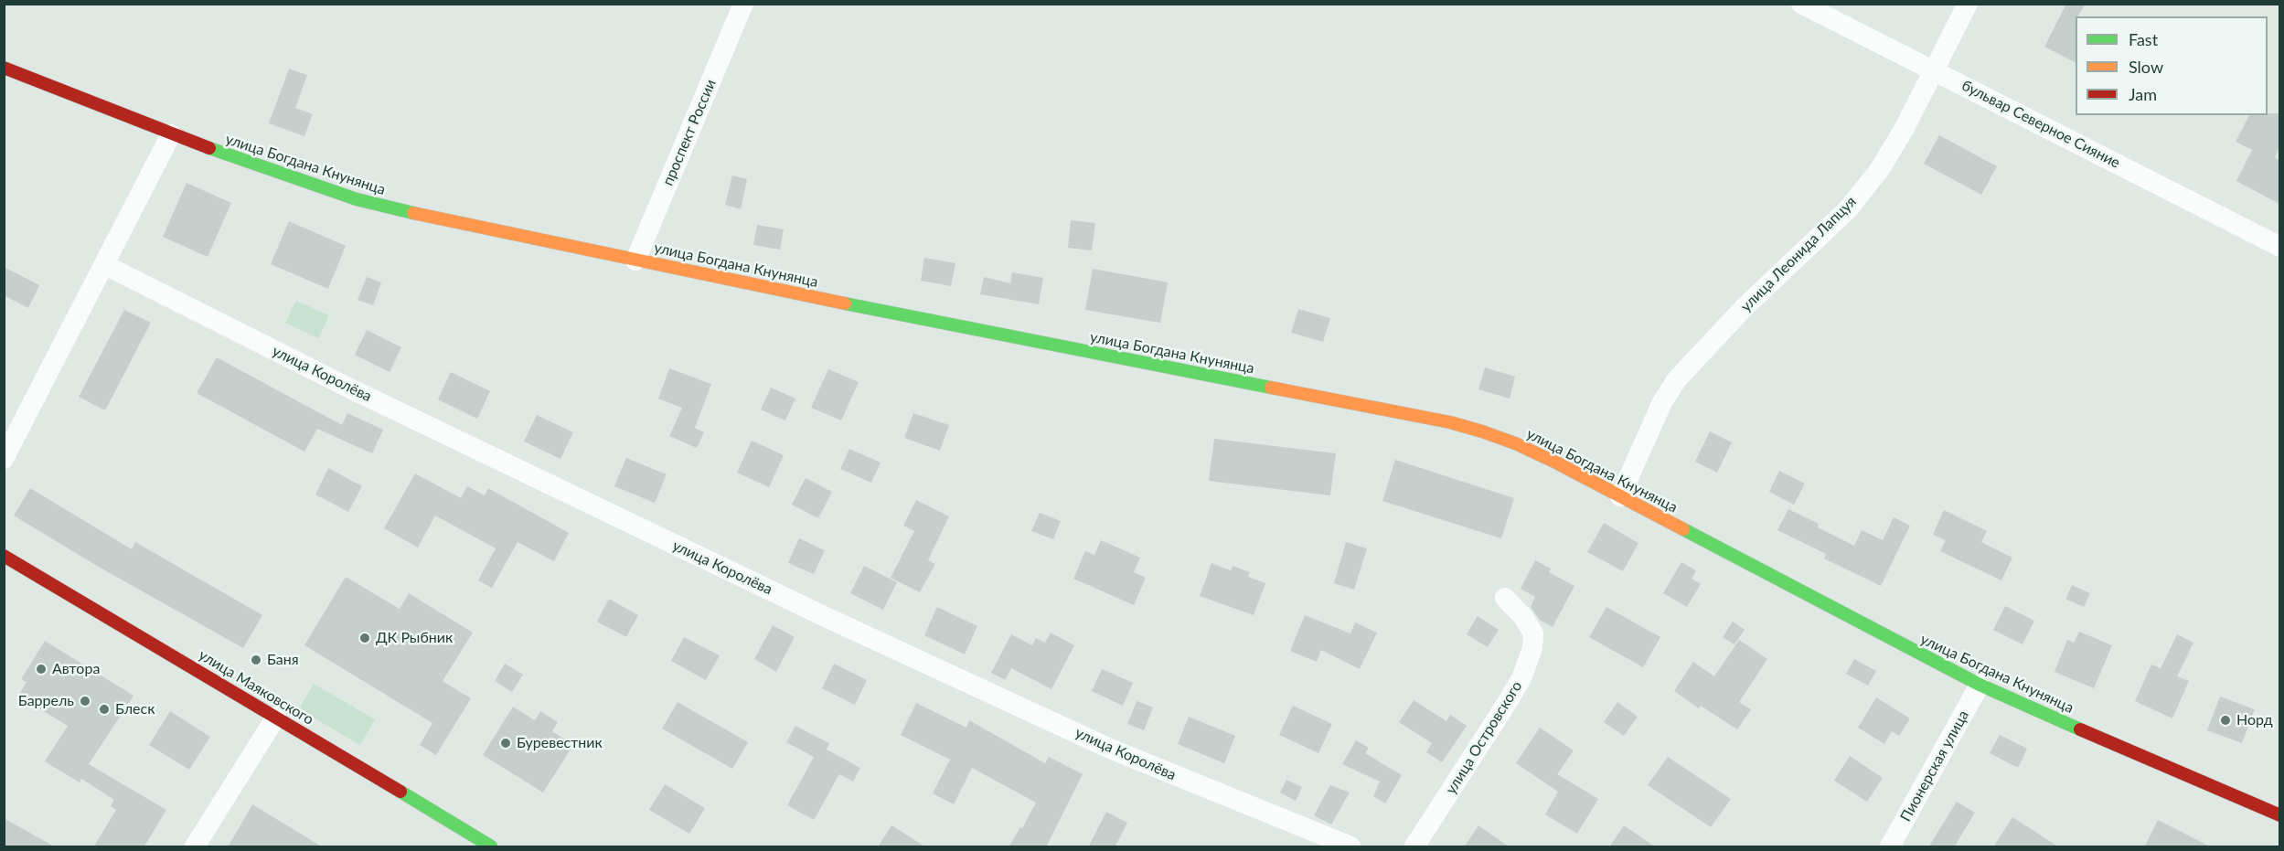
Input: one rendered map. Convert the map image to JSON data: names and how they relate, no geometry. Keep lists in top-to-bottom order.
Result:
{
  "streets": {
    "main road": ["улица Богдана Кнунянца", "улица Маяковского"],
    "street": [
      "бульвар Северное Сияние",
      "проспект России",
      "улица Леонида Лапцуя",
      "улица Королёва",
      "улица Островского",
      "Пионерская улица"
    ]
  },
  "crossings": [
    ["бульвар Северное Сияние", "улица Леонида Лапцуя"],
    ["проспект России", "улица Богдана Кнунянца"],
    ["улица Богдана Кнунянца", "улица Леонида Лапцуя"],
    ["улица Богдана Кнунянца", "Пионерская улица"]
  ],
  "places": [
    "ДК Рыбник",
    "Баня",
    "Автора",
    "Баррель",
    "Блеск",
    "Норд",
    "Буревестник"
  ],
  "legend": ["Fast", "Slow", "Jam"]
}
